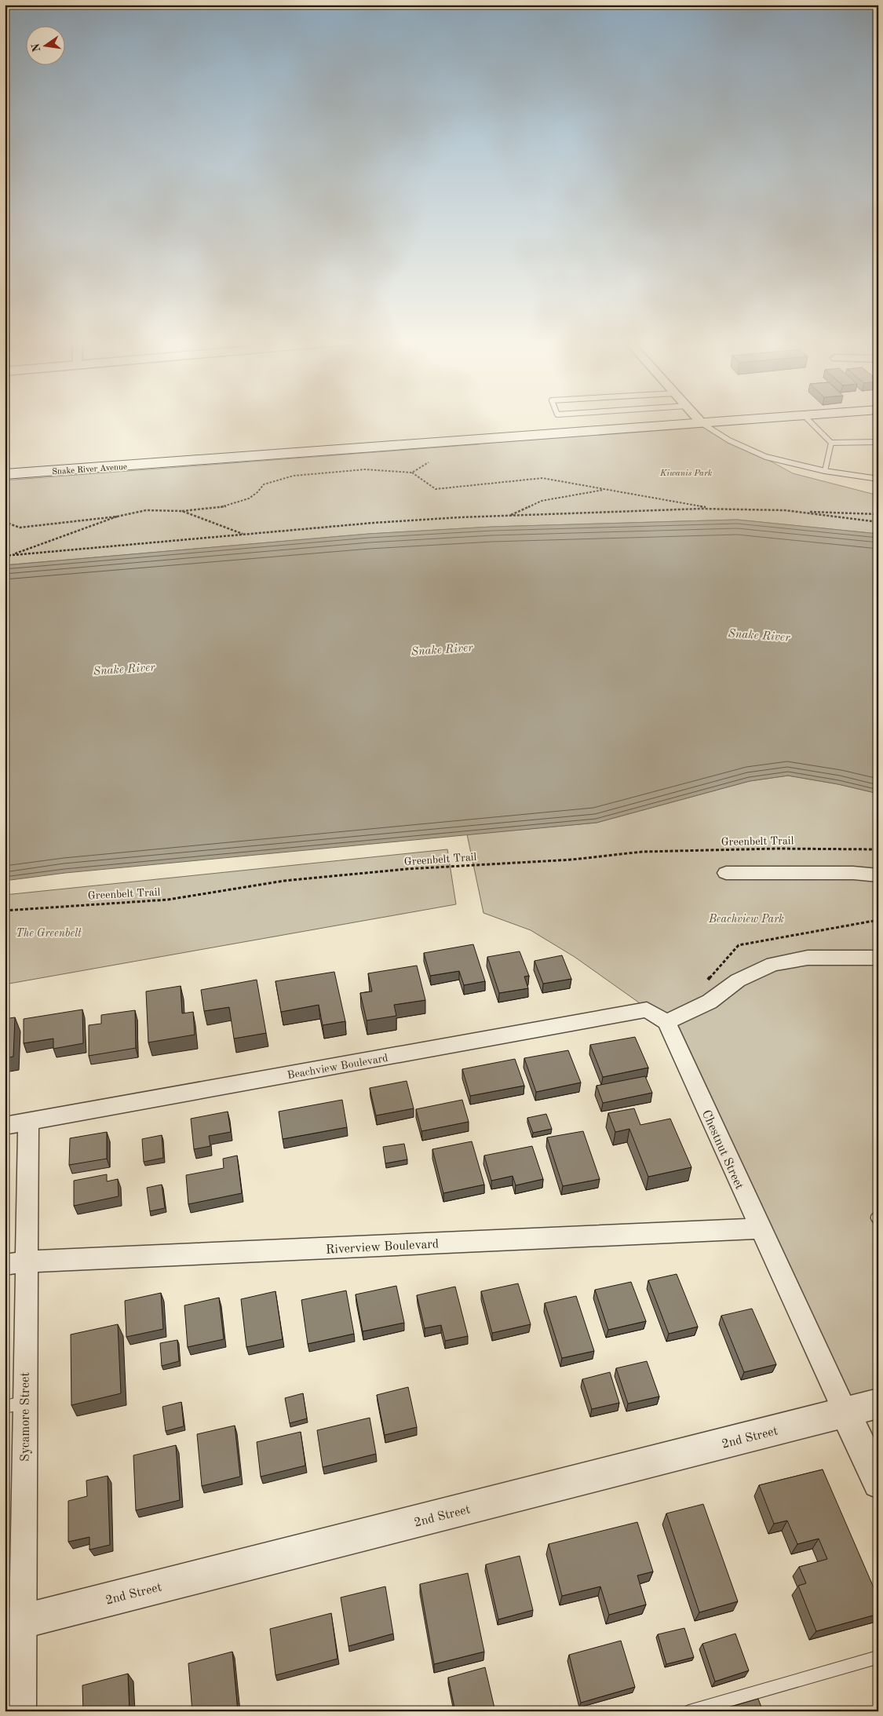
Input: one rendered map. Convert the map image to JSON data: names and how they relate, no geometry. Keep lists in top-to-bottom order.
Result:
{
  "streets": {
    "main road": ["Snake River Avenue"],
    "street": [
      "Beachview Boulevard",
      "Chestnut Street",
      "Riverview Boulevard",
      "Sycamore Street",
      "2nd Street"
    ],
    "path": ["Greenbelt Trail"]
  },
  "crossings": [
    ["Beachview Boulevard", "Chestnut Street"],
    ["Beachview Boulevard", "Sycamore Street"],
    ["Chestnut Street", "Riverview Boulevard"],
    ["Chestnut Street", "2nd Street"],
    ["Riverview Boulevard", "Sycamore Street"],
    ["Sycamore Street", "2nd Street"]
  ],
  "water": ["Snake River"],
  "parks": ["Kiwanis Park", "Beachview Park", "The Greenbelt"],
  "north": "left"
}
